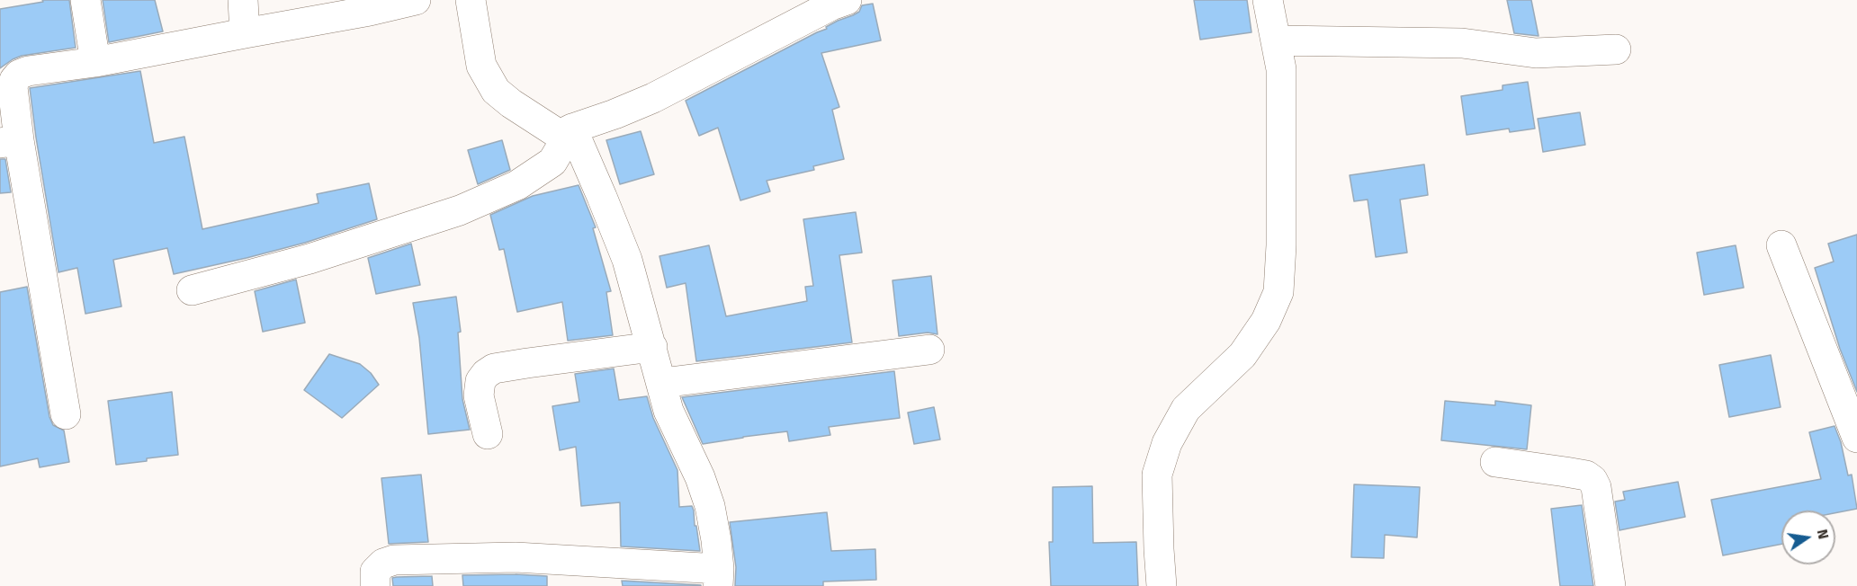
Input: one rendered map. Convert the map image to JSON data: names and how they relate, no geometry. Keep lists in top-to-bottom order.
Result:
{
  "north": "right"
}
